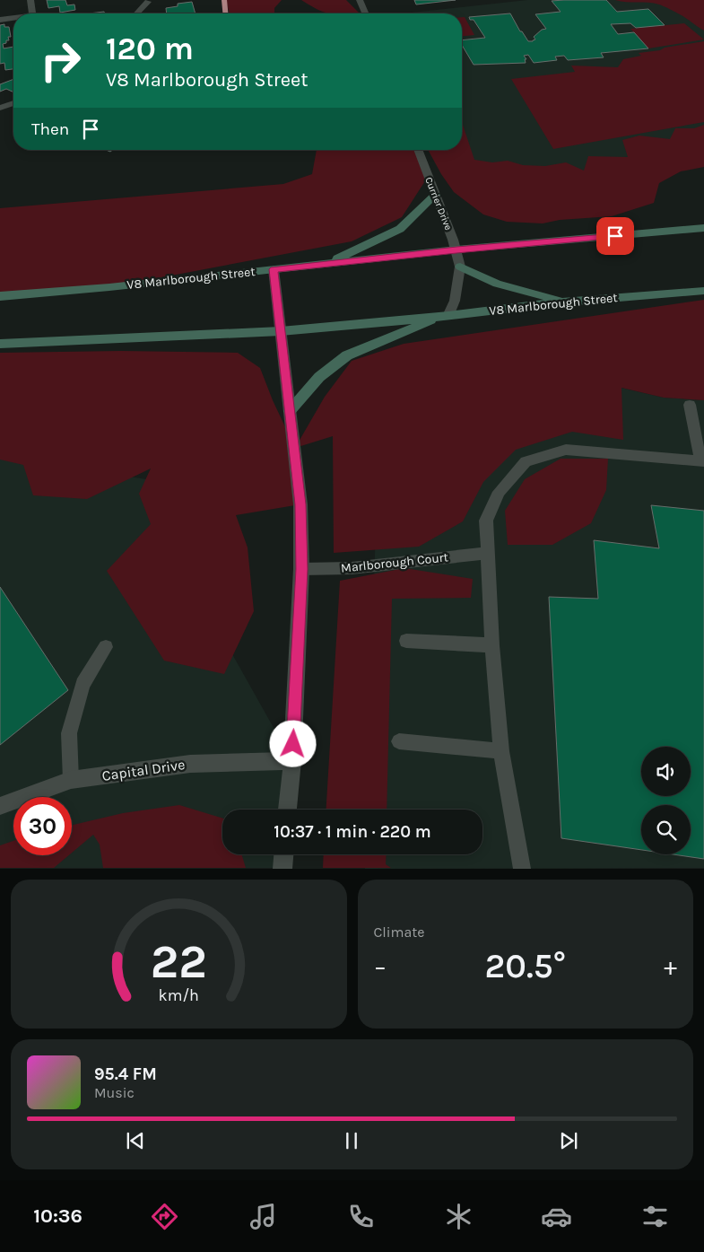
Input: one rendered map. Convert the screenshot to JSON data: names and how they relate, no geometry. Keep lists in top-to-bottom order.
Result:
{
  "streets": {
    "main road": ["V8 Marlborough Street"],
    "street": ["Currier Drive", "Capital Drive"],
    "lane": ["Marlborough Court"]
  },
  "crossings": [
    ["Currier Drive", "V8 Marlborough Street"]
  ],
  "page": {
    "turn": ["120 m", "V8 Marlborough Street"],
    "then": "Then",
    "limit": "30",
    "trip": "10:37 · 1 min · 220 m",
    "tile": "Climate",
    "heat": ["−", "20.5°", "+"],
    "song": ["95.4 FM", "Music"],
    "tabs": "10:36",
    "gauge": ["22", "km/h"]
  }
}
